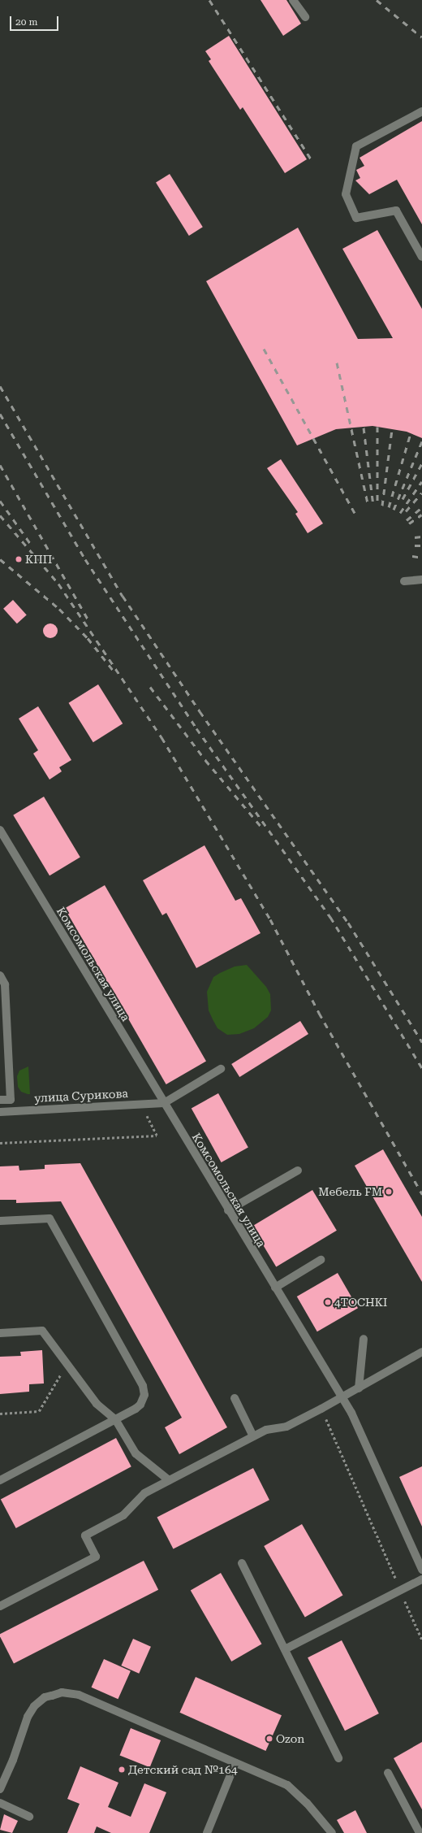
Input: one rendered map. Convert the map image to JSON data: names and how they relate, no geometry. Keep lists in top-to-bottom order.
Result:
{
  "streets": {
    "main road": ["Комсомольская улица", "улица Сурикова"]
  },
  "crossings": [
    ["Комсомольская улица", "улица Сурикова"]
  ],
  "places": [
    "КПП",
    "Мебель FM",
    "4TOCHKI",
    "Ozon",
    "Детский сад №164"
  ],
  "scale_bar": "20 m"
}
